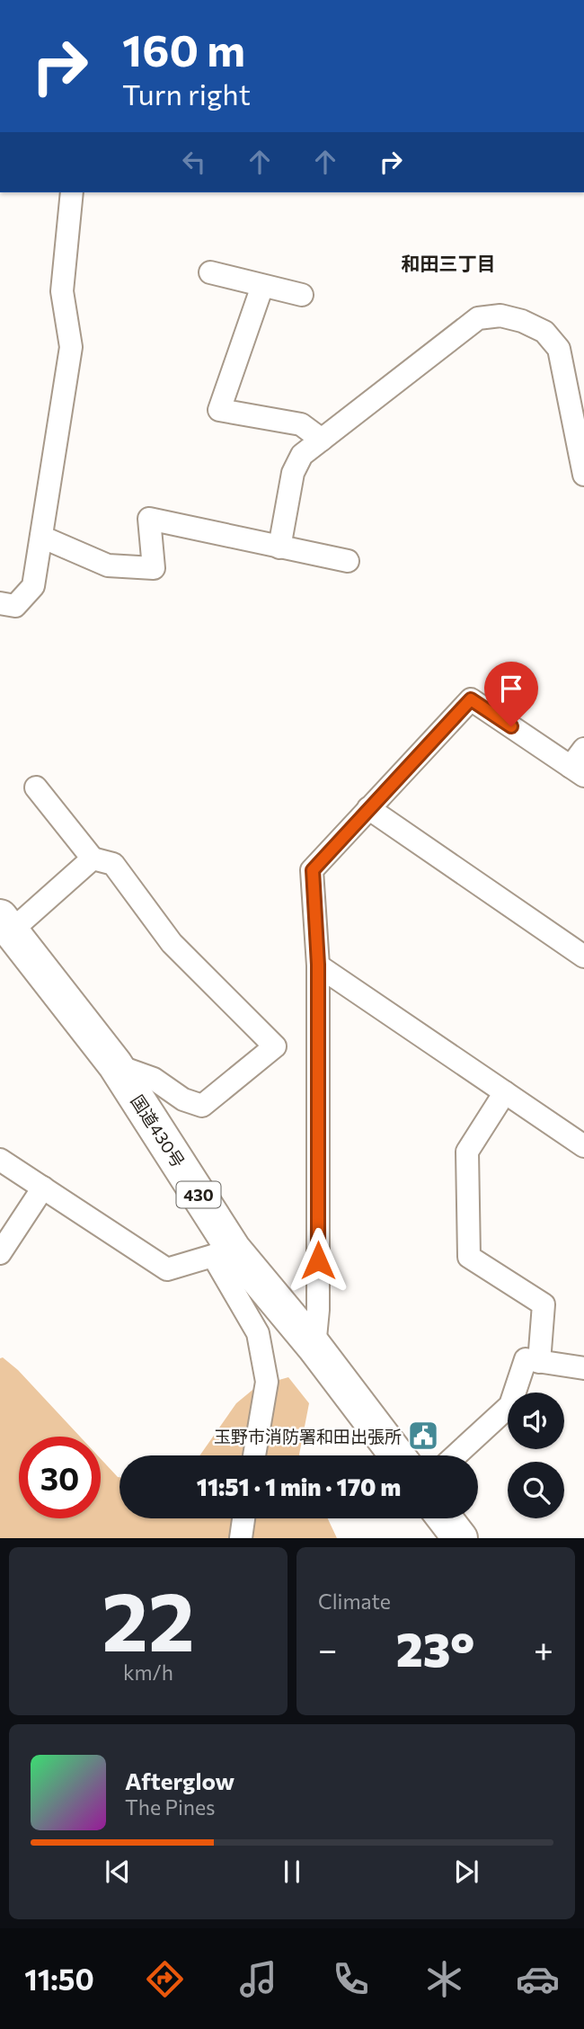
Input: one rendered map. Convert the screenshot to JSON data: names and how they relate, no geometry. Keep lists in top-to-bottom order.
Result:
{
  "streets": {
    "highway": ["国道430号", "430"]
  },
  "districts": ["和田三丁目"],
  "places": {
    "public building": ["玉野市消防署和田出張所"]
  },
  "page": {
    "turn": ["160 m", "Turn right"],
    "limit": "30",
    "trip": "11:51 · 1 min · 170 m",
    "tile": [
      ["22", "km/h"],
      "Climate"
    ],
    "heat": ["−", "23°", "+"],
    "song": ["Afterglow", "The Pines"],
    "tabs": "11:50"
  }
}
